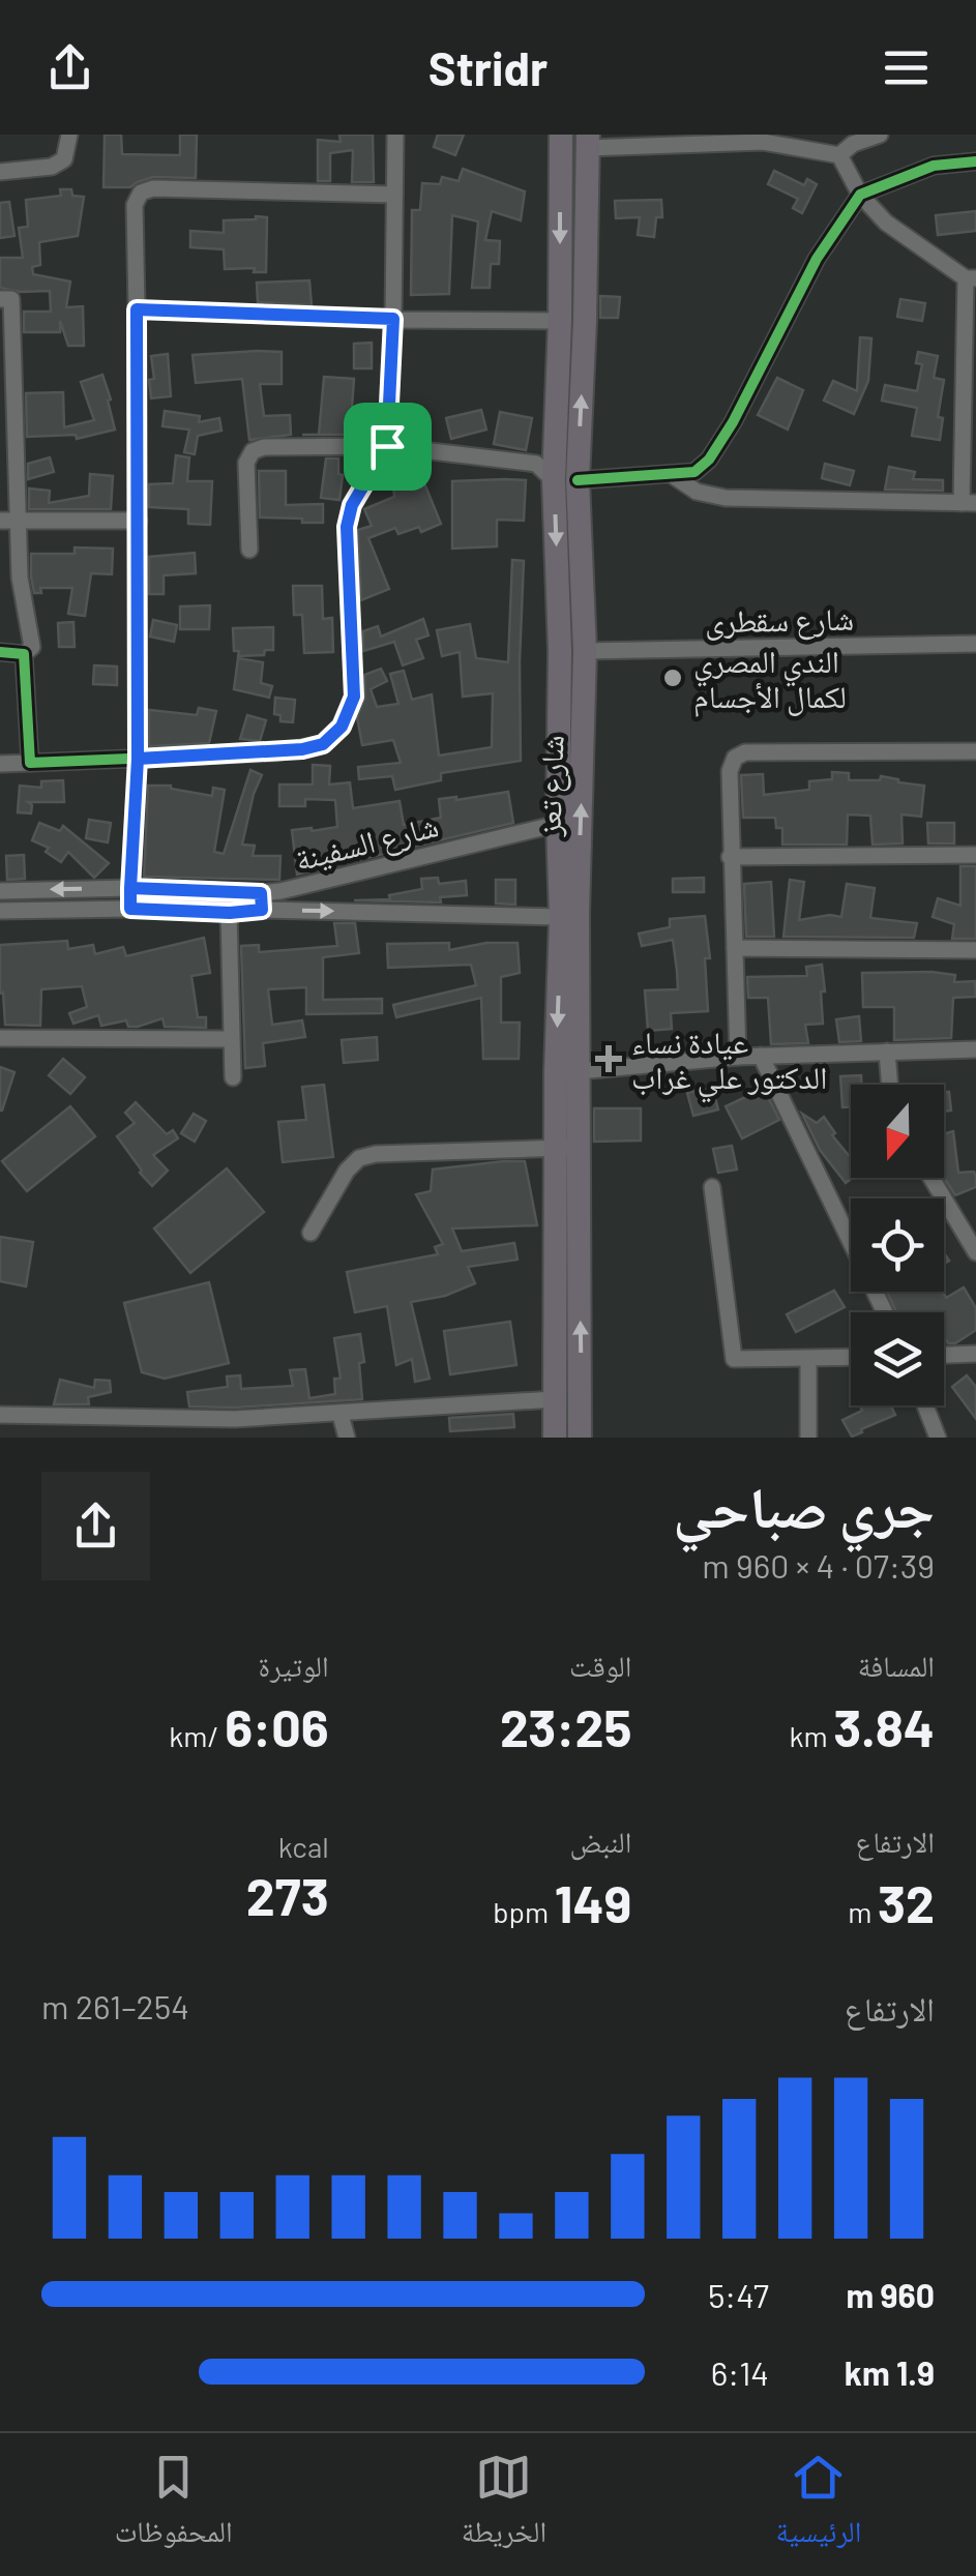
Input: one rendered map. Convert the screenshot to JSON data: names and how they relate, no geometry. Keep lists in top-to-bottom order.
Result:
{
  "streets": {
    "highway": ["شارع تعز"],
    "street": ["شارع سقطرى", "شارع السفينة"]
  },
  "crossings": [
    ["شارع سقطرى", "شارع تعز"],
    ["شارع تعز", "شارع السفينة"]
  ],
  "places": {
    "other": ["الندي المصري لكمال الأجسام"],
    "health": ["عيادة نساء الدكتور علي غراب"]
  },
  "north": "bottom",
  "page": {
    "header": "Stridr",
    "heading": ["جري صباحي", "07:39 · 4 × 960 m"],
    "stats": [
      ["المسافة", "3.84 km"],
      ["الوقت", "23:25"],
      ["الوتيرة", "6:06 /km"],
      ["الارتفاع", "32 m"],
      ["النبض", "149 bpm"],
      ["kcal", "273"]
    ],
    "chart": ["الارتفاع", "254–261 m"],
    "list": [
      {
        "name": "960 m",
        "note": "5:47"
      },
      {
        "name": "1.9 km",
        "note": "6:14"
      }
    ],
    "tabs": ["الرئيسية", "الخريطة", "المحفوظات"]
  }
}
